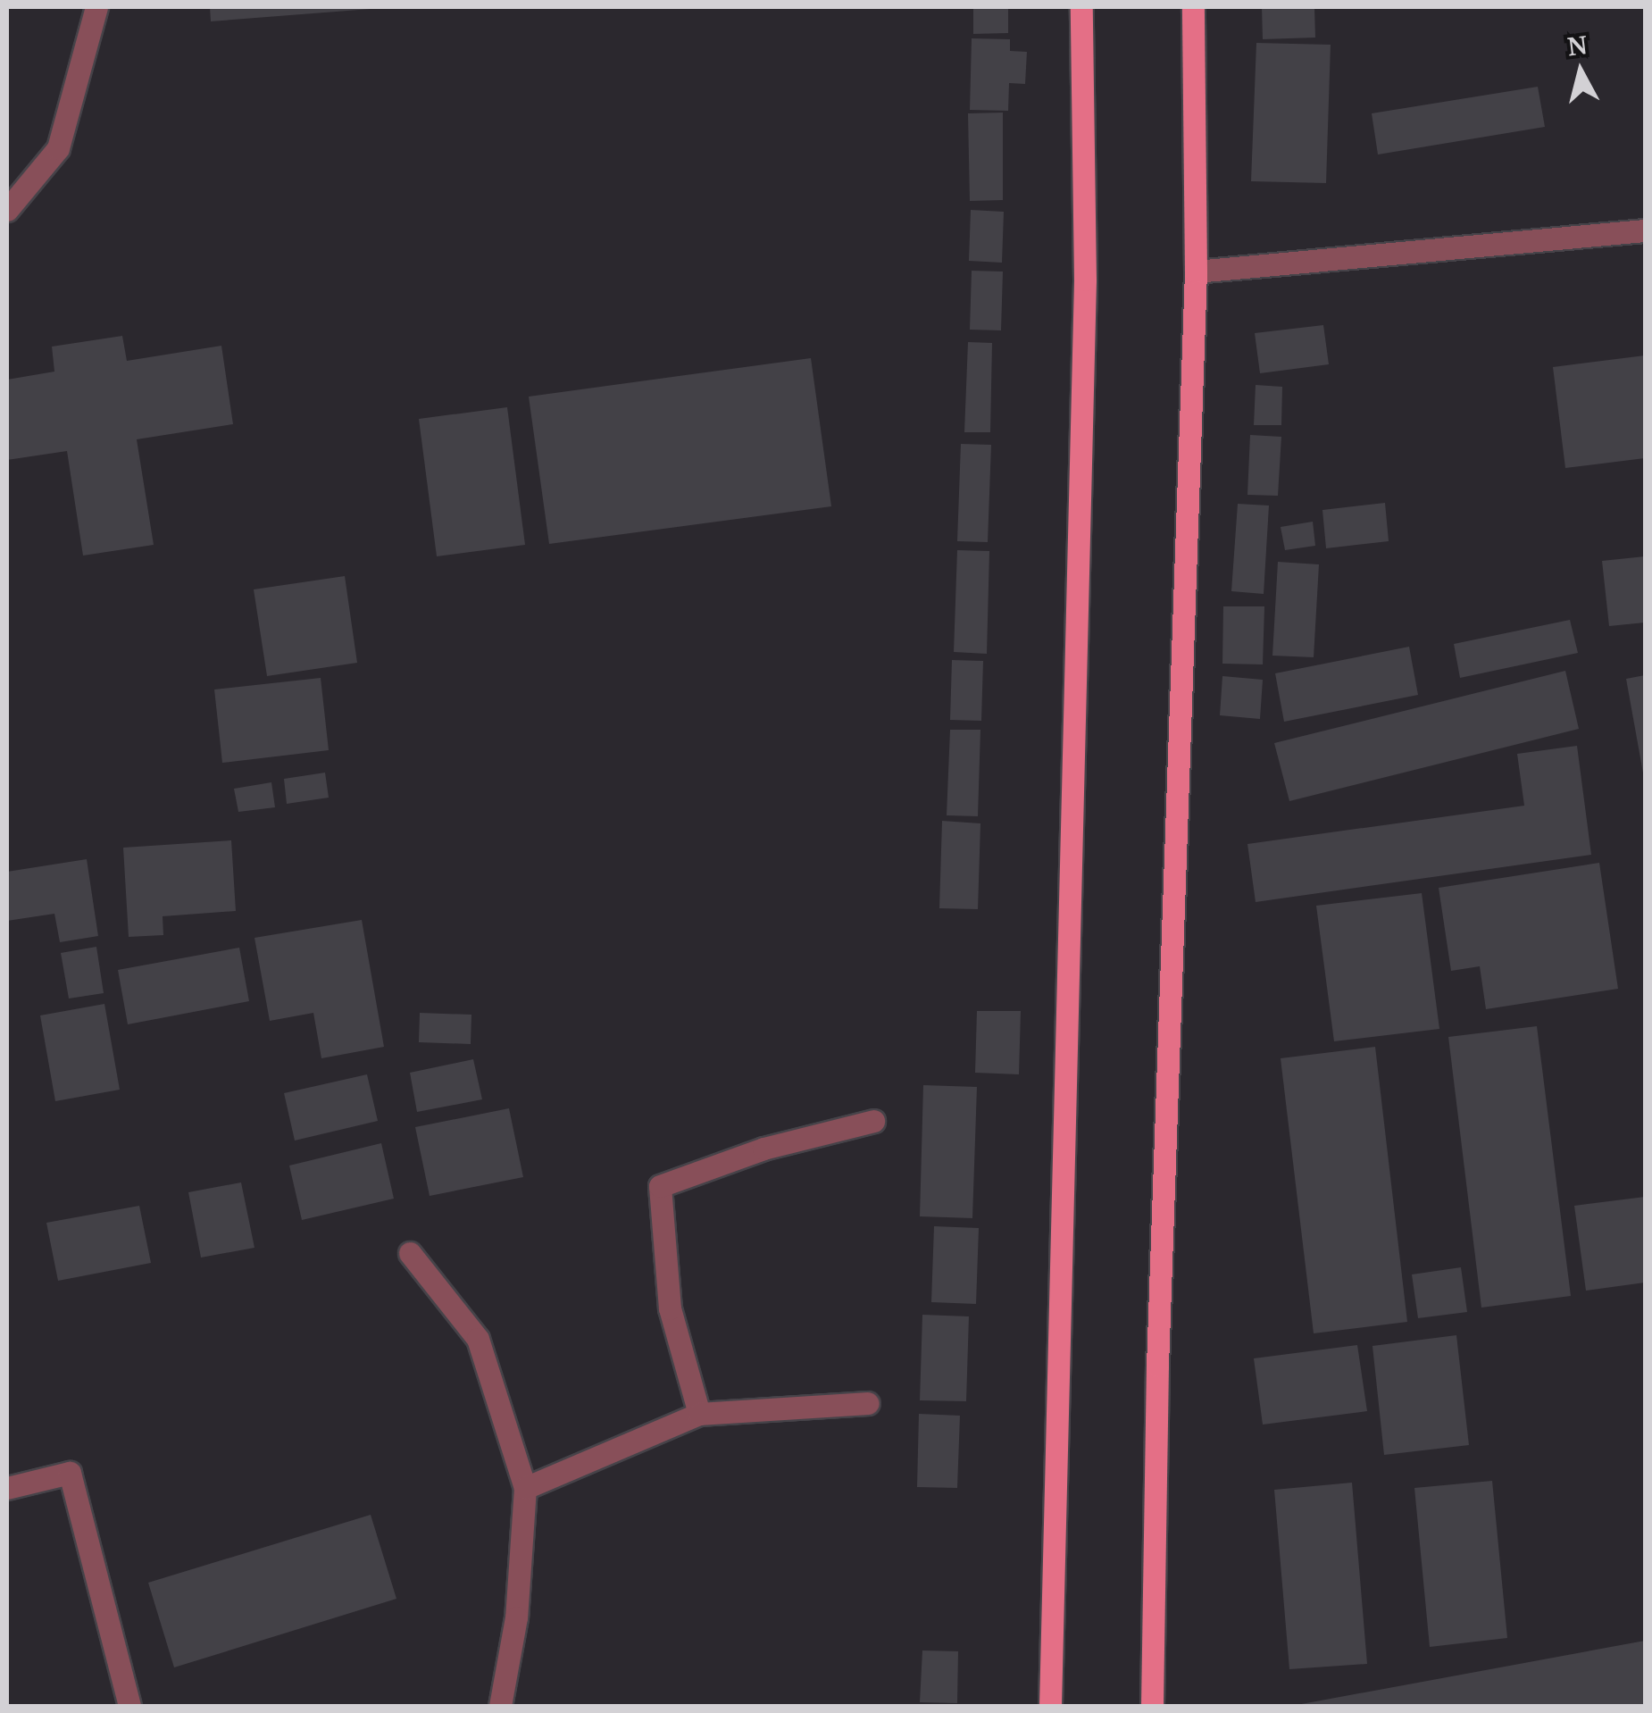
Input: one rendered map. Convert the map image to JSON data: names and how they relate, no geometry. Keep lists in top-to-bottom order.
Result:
{
  "north": "top"
}
